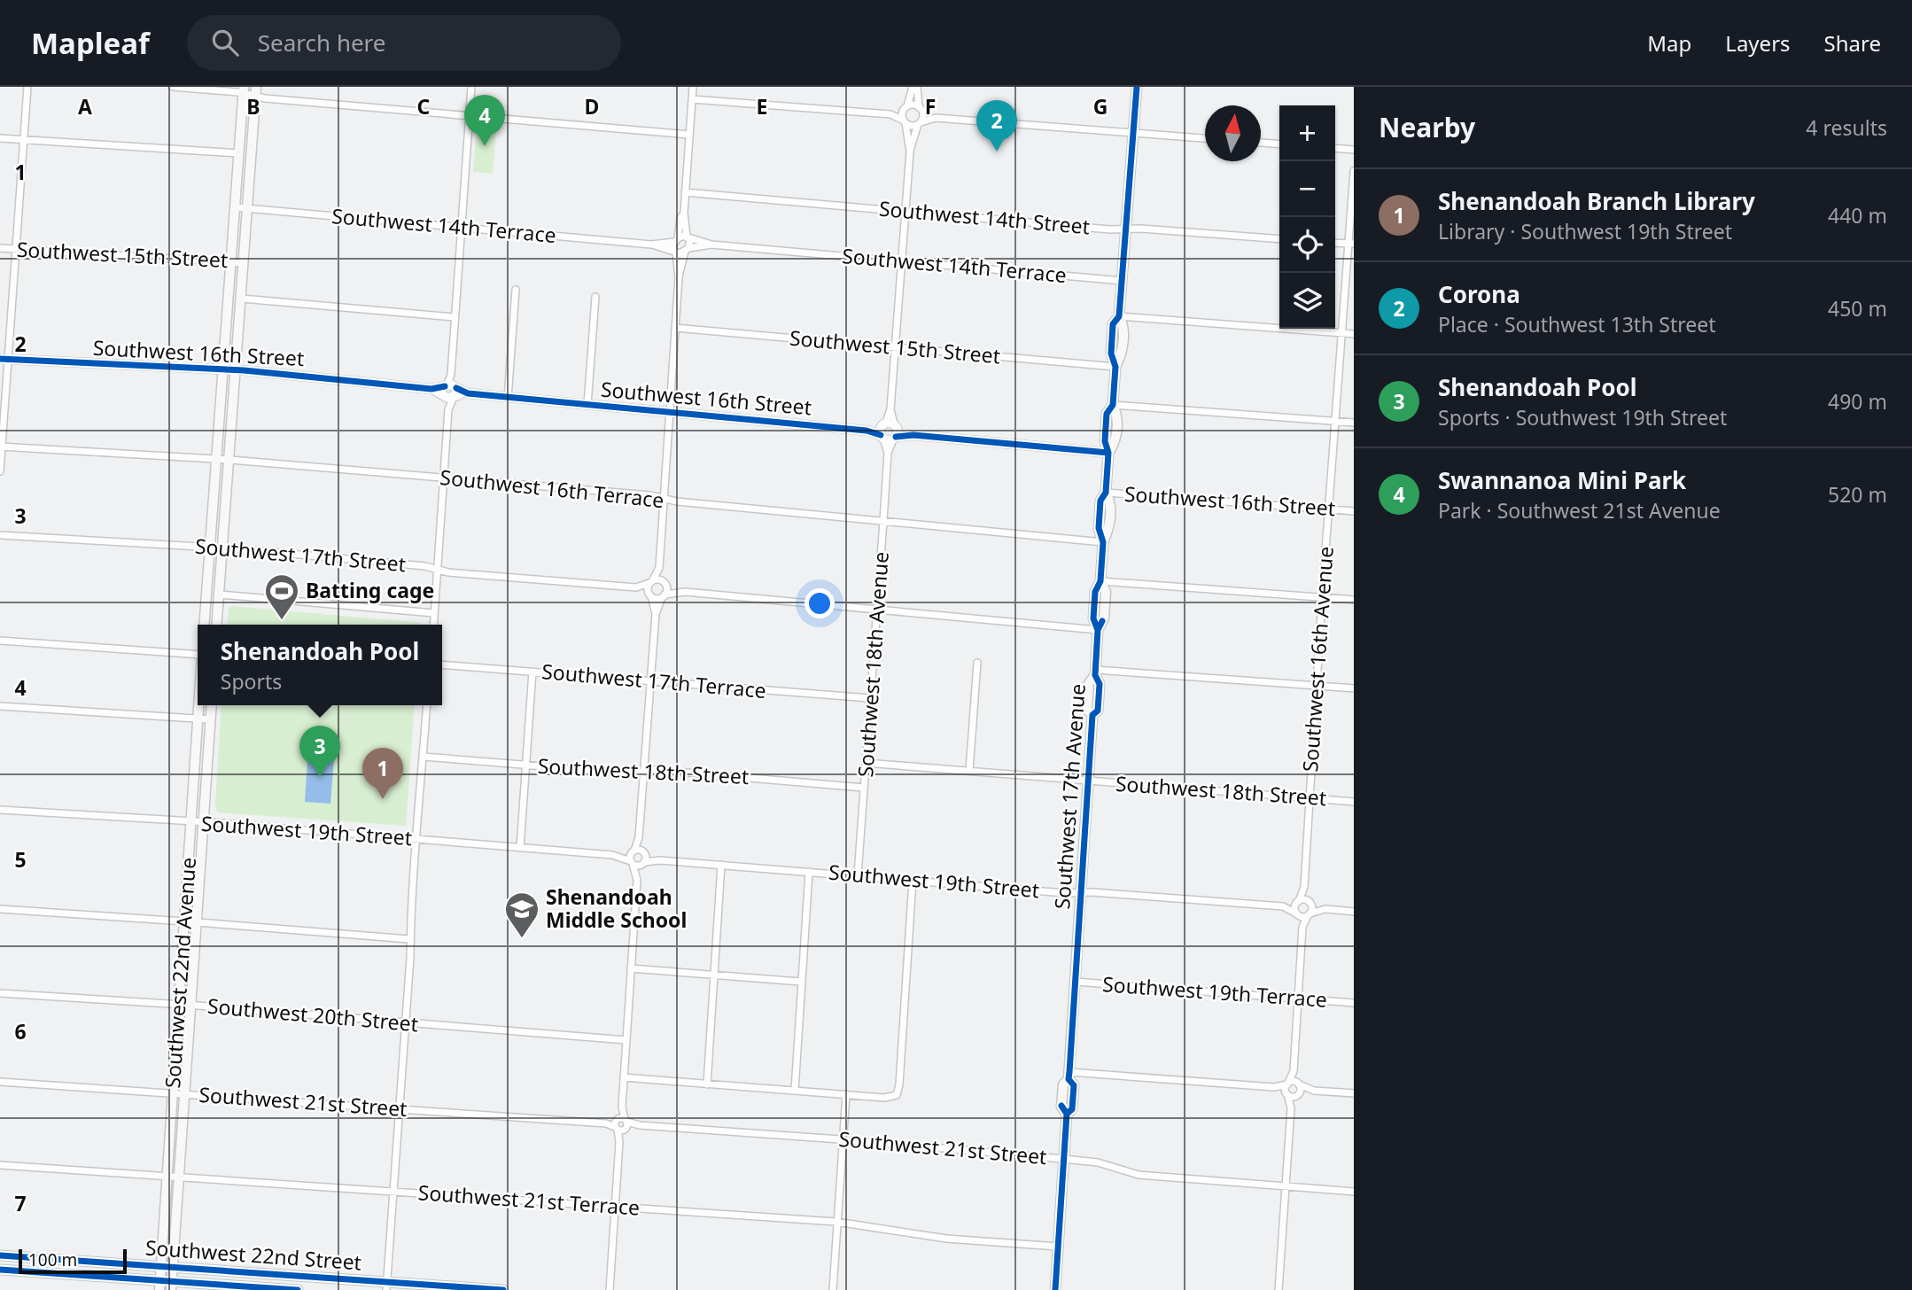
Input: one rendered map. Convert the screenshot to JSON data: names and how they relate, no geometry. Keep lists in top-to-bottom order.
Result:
{
  "streets": {
    "main road": ["Southwest 17th Avenue", "Southwest 22nd Avenue", "Southwest 22nd Street"],
    "street": [
      "Southwest 14th Street",
      "Southwest 14th Terrace",
      "Southwest 15th Street",
      "Southwest 16th Street",
      "Southwest 16th Terrace",
      "Southwest 17th Street",
      "Southwest 16th Avenue",
      "Southwest 18th Avenue",
      "Southwest 17th Terrace",
      "Southwest 18th Street",
      "Southwest 19th Street",
      "Southwest 19th Terrace",
      "Southwest 20th Street",
      "Southwest 21st Street",
      "Southwest 21st Terrace"
    ]
  },
  "crossings": [
    ["Southwest 14th Street", "Southwest 17th Avenue"],
    ["Southwest 14th Terrace", "Southwest 17th Avenue"],
    ["Southwest 15th Street", "Southwest 17th Avenue"],
    ["Southwest 16th Street", "Southwest 16th Avenue"],
    ["Southwest 16th Street", "Southwest 18th Avenue"],
    ["Southwest 16th Street", "Southwest 17th Avenue"],
    ["Southwest 16th Terrace", "Southwest 18th Avenue"],
    ["Southwest 16th Terrace", "Southwest 17th Avenue"],
    ["Southwest 16th Avenue", "Southwest 18th Street"],
    ["Southwest 16th Avenue", "Southwest 19th Street"],
    ["Southwest 18th Avenue", "Southwest 17th Terrace"],
    ["Southwest 18th Avenue", "Southwest 18th Street"],
    ["Southwest 18th Avenue", "Southwest 19th Street"],
    ["Southwest 18th Street", "Southwest 17th Avenue"],
    ["Southwest 17th Avenue", "Southwest 19th Street"],
    ["Southwest 17th Avenue", "Southwest 19th Terrace"],
    ["Southwest 17th Avenue", "Southwest 21st Street"],
    ["Southwest 17th Avenue", "Southwest 21st Terrace"],
    ["Southwest 19th Street", "Southwest 22nd Avenue"],
    ["Southwest 22nd Avenue", "Southwest 20th Street"],
    ["Southwest 22nd Avenue", "Southwest 21st Street"],
    ["Southwest 22nd Avenue", "Southwest 21st Terrace"],
    ["Southwest 22nd Avenue", "Southwest 22nd Street"]
  ],
  "places": {
    "sports": ["Batting cage"],
    "school or university": ["Shenandoah Middle School"]
  },
  "scale_bar": "100 m",
  "north": "top",
  "page": {
    "header": "Mapleaf",
    "search": "Search here",
    "nav": ["Map", "Layers", "Share"],
    "heading": ["Nearby", "4 results"],
    "pins": [
      "4",
      "2",
      "3",
      "1"
    ],
    "map_buttons": ["+", "−"],
    "list": [
      {
        "mark": "1",
        "name": "Shenandoah Branch Library",
        "note": "Library · Southwest 19th Street",
        "value": "440 m"
      },
      {
        "mark": "2",
        "name": "Corona",
        "note": "Place · Southwest 13th Street",
        "value": "450 m"
      },
      {
        "mark": "3",
        "name": "Shenandoah Pool",
        "note": "Sports · Southwest 19th Street",
        "value": "490 m"
      },
      {
        "mark": "4",
        "name": "Swannanoa Mini Park",
        "note": "Park · Southwest 21st Avenue",
        "value": "520 m"
      }
    ],
    "popup": ["Shenandoah Pool", "Sports"],
    "scale": "100 m"
  },
  "grid": {
    "columns": [
      "A",
      "B",
      "C",
      "D",
      "E",
      "F",
      "G"
    ],
    "rows": [
      "1",
      "2",
      "3",
      "4",
      "5",
      "6",
      "7"
    ]
  }
}
